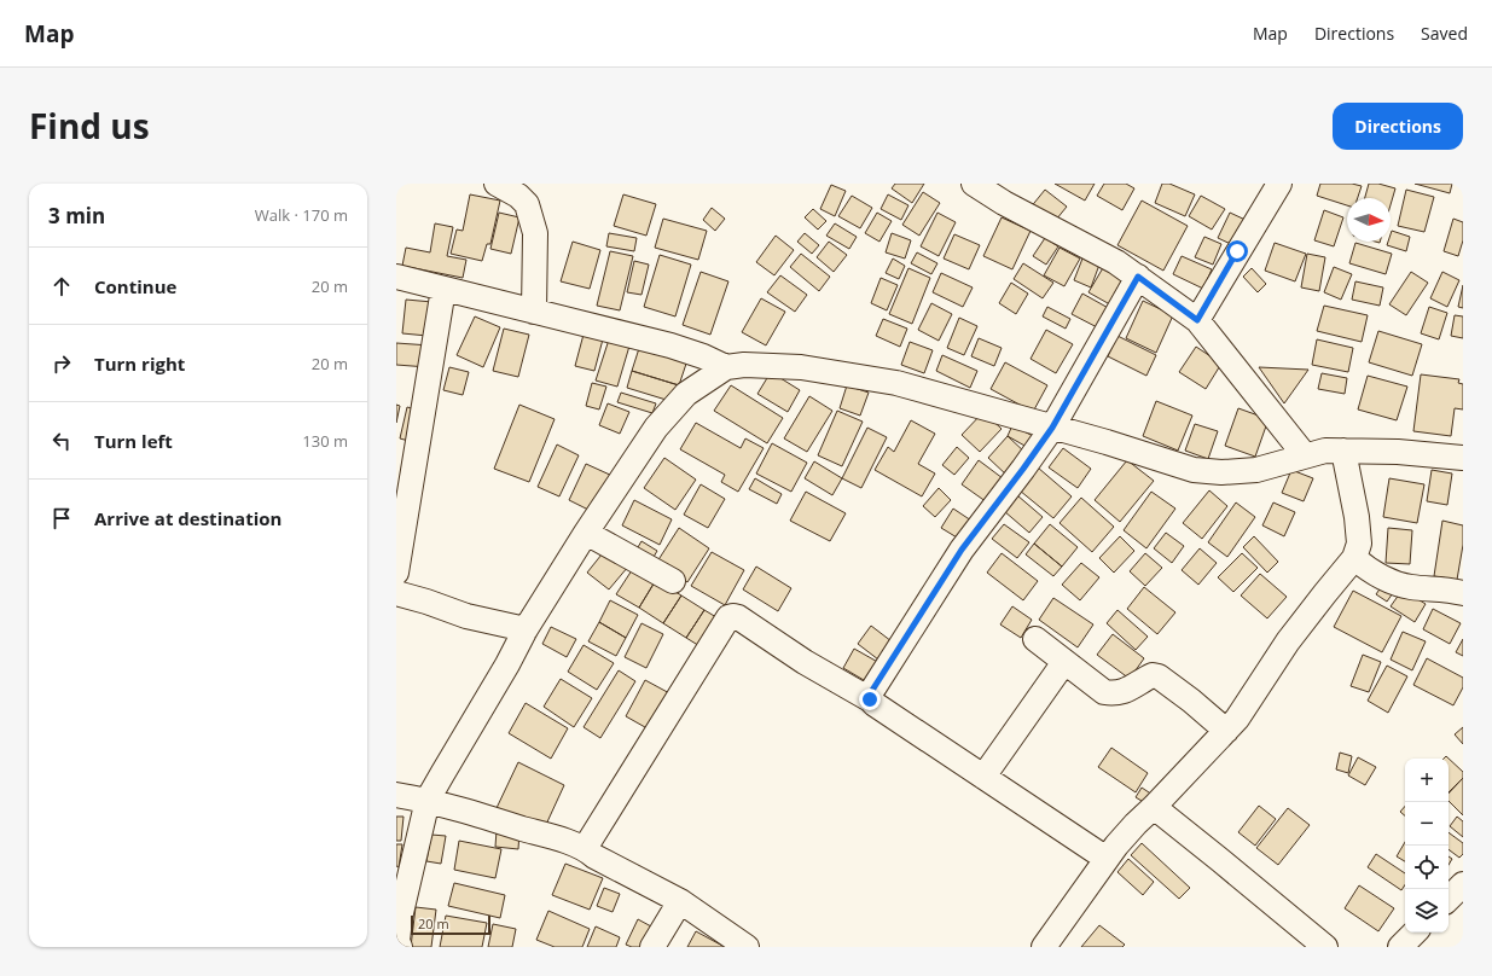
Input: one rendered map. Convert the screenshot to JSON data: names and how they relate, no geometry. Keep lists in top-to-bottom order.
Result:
{
  "scale_bar": "20 m",
  "north": "right",
  "page": {
    "header": "Map",
    "nav": ["Map", "Directions", "Saved"],
    "title": "Find us",
    "buttons": "Directions",
    "heading": ["3 min", "Walk · 170 m"],
    "list": [
      ["Continue", "20 m"],
      ["Turn right", "20 m"],
      ["Turn left", "130 m"],
      "Arrive at destination"
    ],
    "map_buttons": ["+", "−"],
    "scale": "20 m"
  }
}
